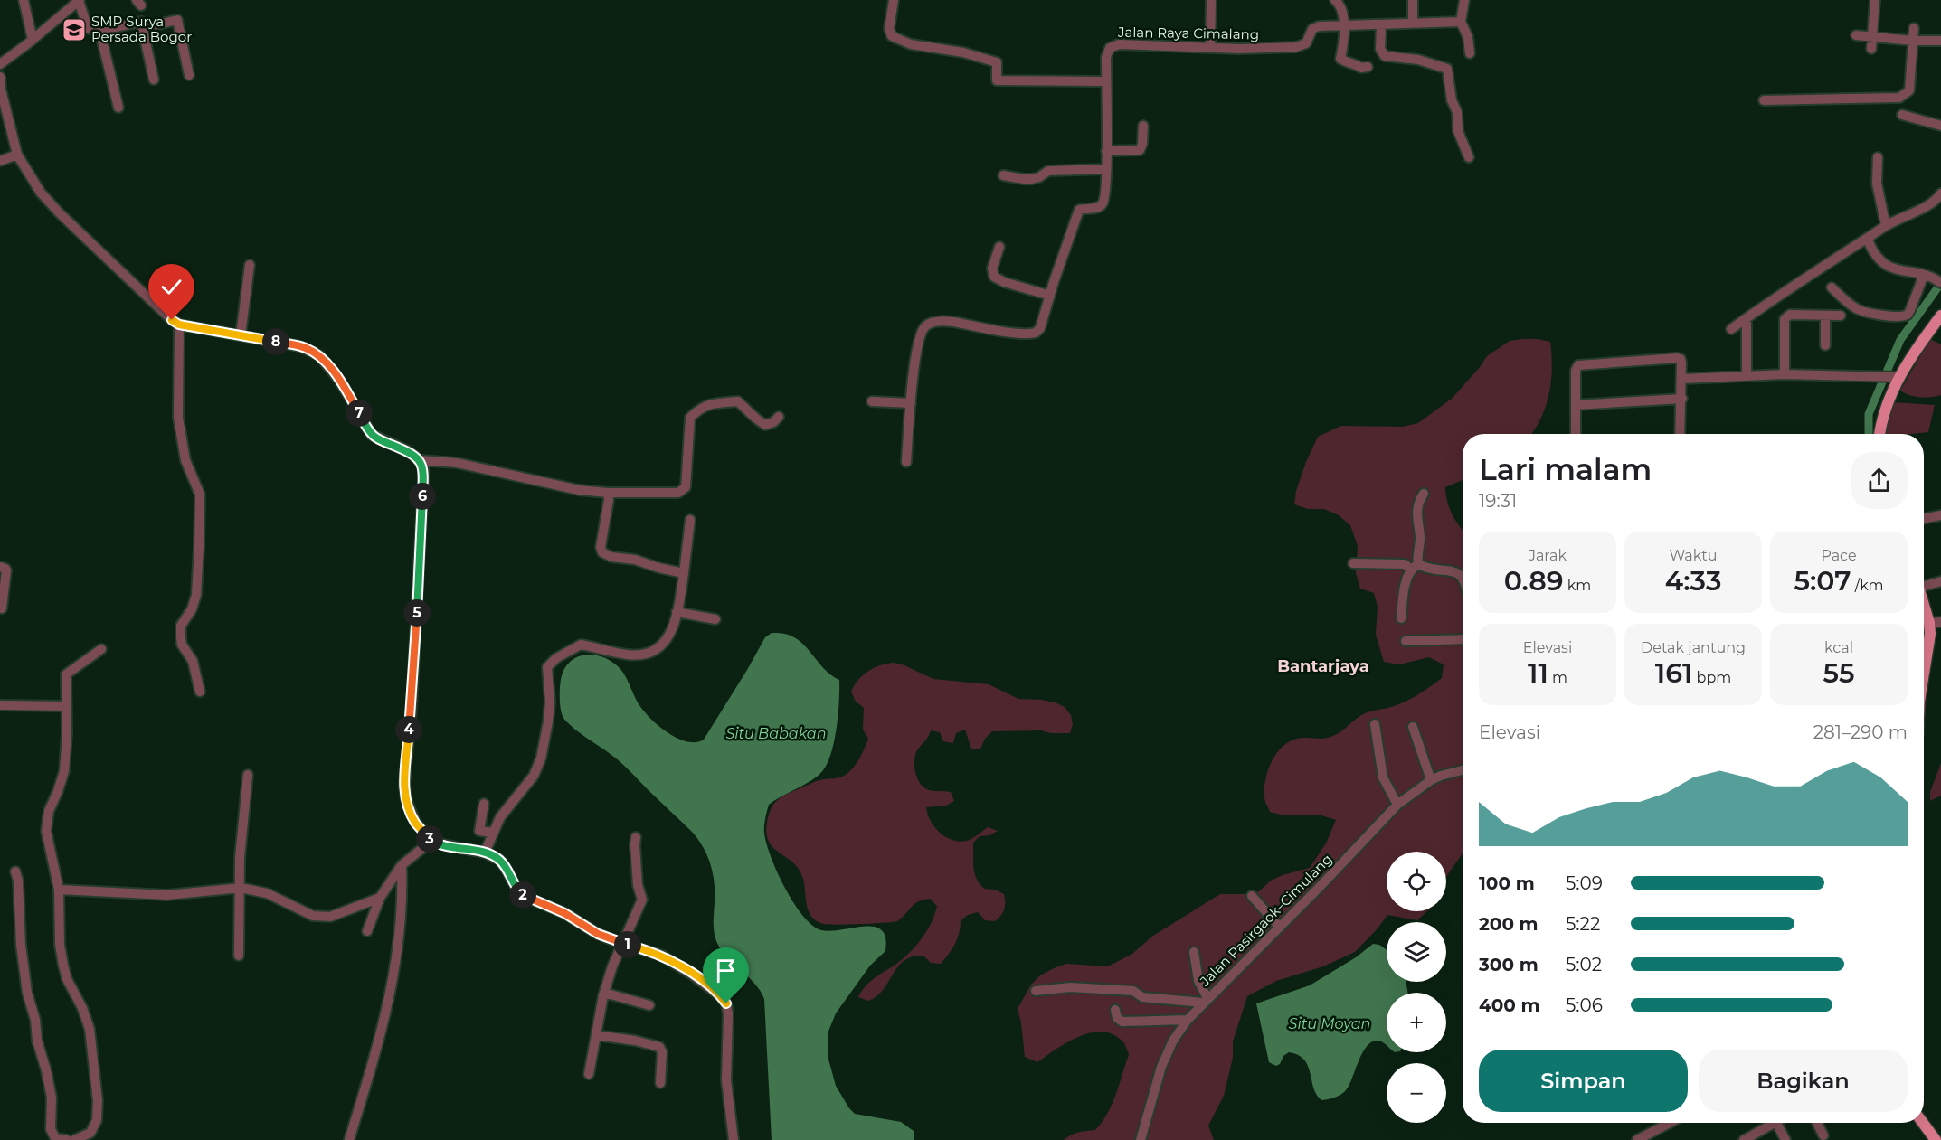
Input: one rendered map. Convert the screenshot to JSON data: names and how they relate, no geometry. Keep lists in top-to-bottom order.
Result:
{
  "streets": {
    "street": ["Jalan Raya Cimalang", "Jalan Pasirgaok–Cimulang"]
  },
  "districts": ["Bantarjaya"],
  "water": ["Situ Babakan", "Situ Moyan"],
  "places": {
    "school or university": ["SMP Surya Persada Bogor"]
  },
  "page": {
    "pins": [
      "8",
      "7",
      "6",
      "5",
      "4",
      "3",
      "2",
      "1"
    ],
    "heading": ["Lari malam", "19:31"],
    "stats": [
      ["Jarak", "0.89 km"],
      ["Waktu", "4:33"],
      ["Pace", "5:07 /km"],
      ["Elevasi", "11 m"],
      ["Detak jantung", "161 bpm"],
      ["kcal", "55"]
    ],
    "chart": ["Elevasi", "281–290 m"],
    "map_buttons": ["+", "−"],
    "list": [
      {
        "name": "100 m",
        "note": "5:09"
      },
      {
        "name": "200 m",
        "note": "5:22"
      },
      {
        "name": "300 m",
        "note": "5:02"
      },
      {
        "name": "400 m",
        "note": "5:06"
      }
    ],
    "buttons": ["Simpan", "Bagikan"]
  }
}
